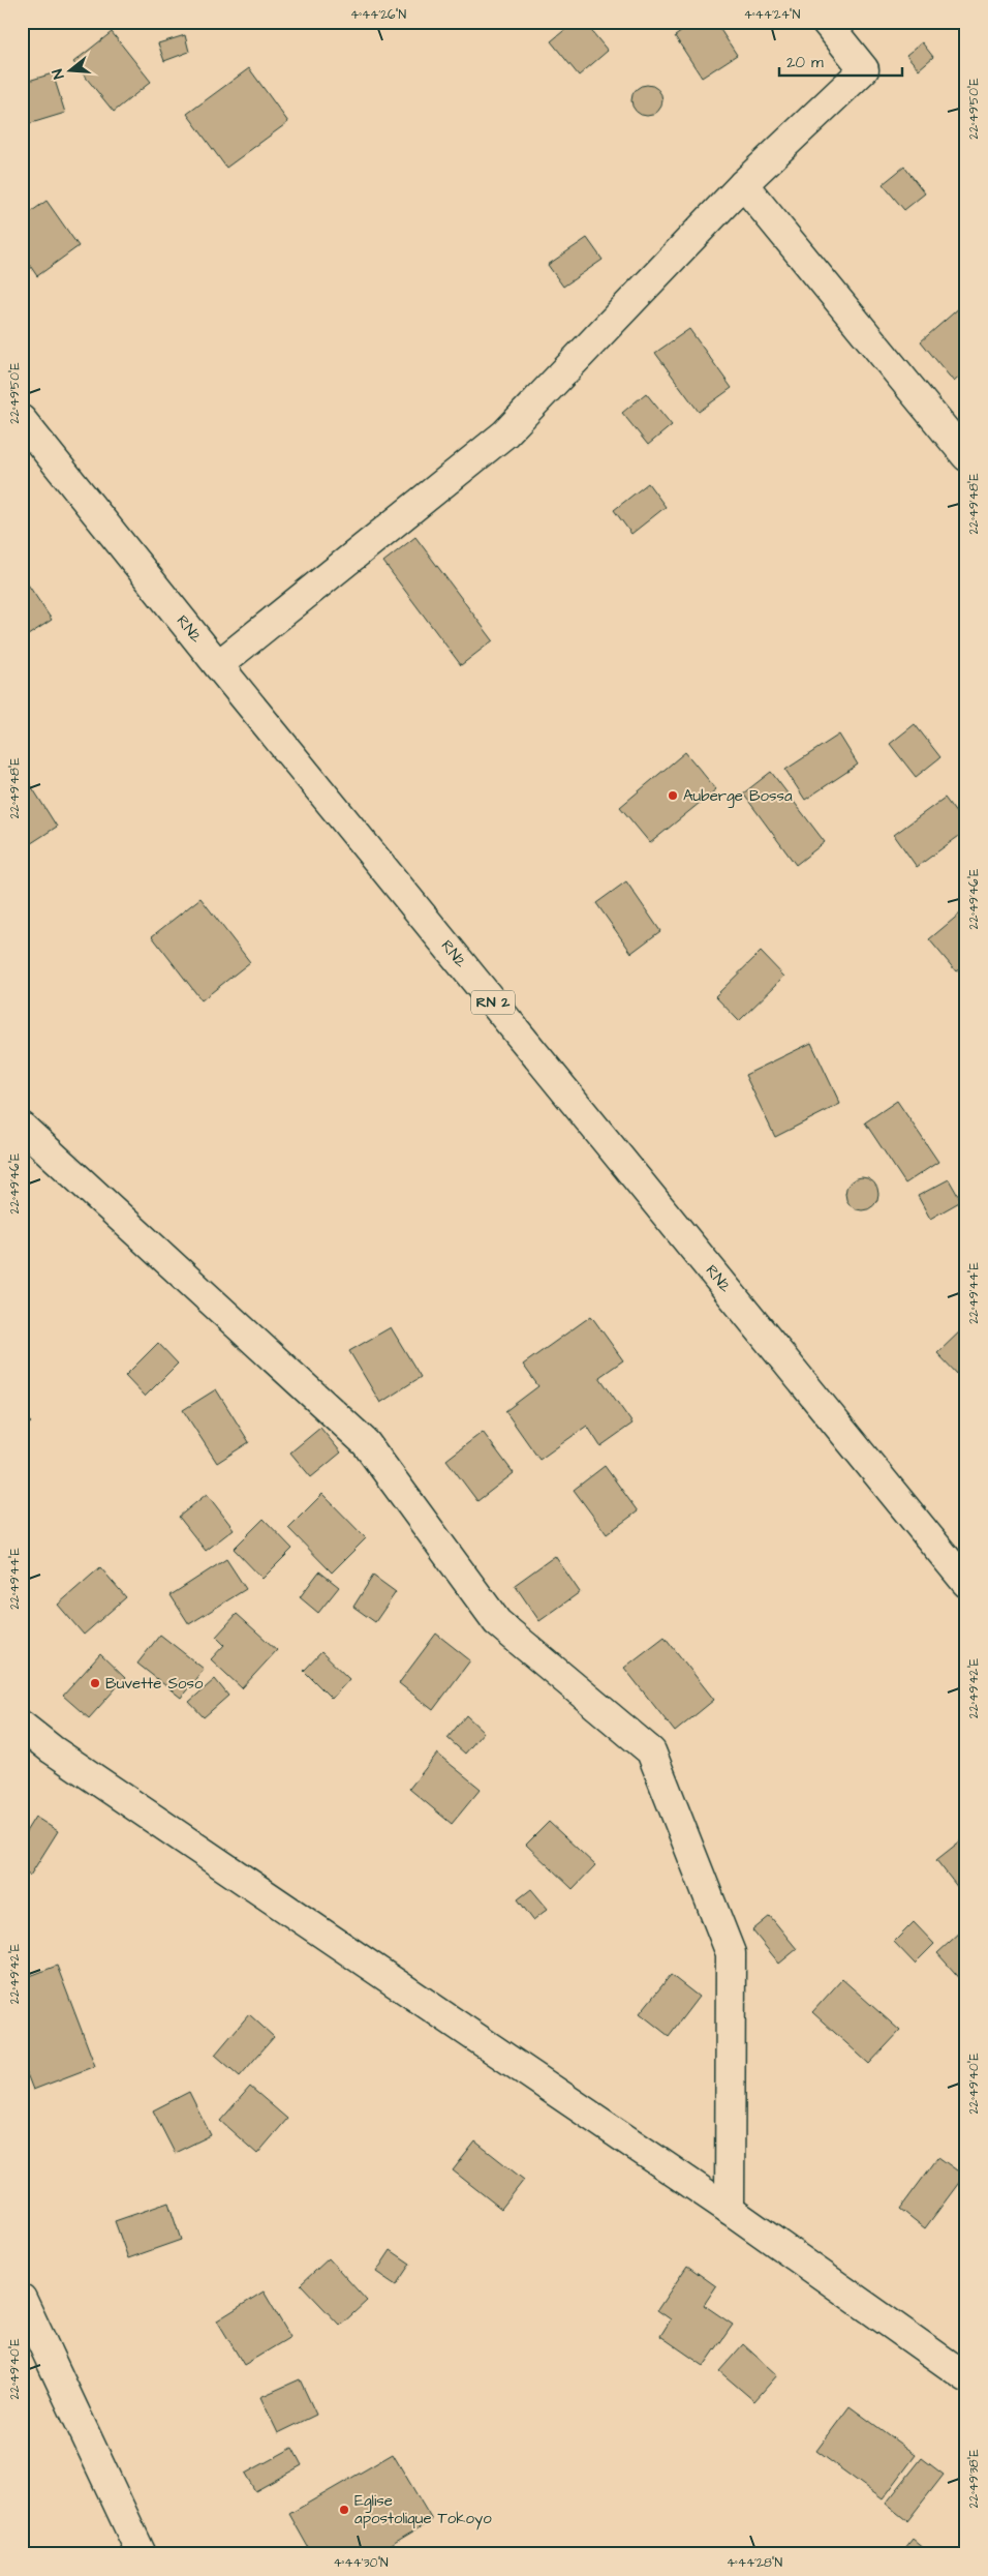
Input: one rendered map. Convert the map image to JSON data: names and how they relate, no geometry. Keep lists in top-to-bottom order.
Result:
{
  "streets": {
    "street": ["RN2", "RN 2"]
  },
  "places": ["Auberge Bossa", "Buvette Soso", "Eglise apostolique Tokoyo"],
  "scale_bar": "20 m",
  "north": "left",
  "coordinates": [
    "4°44'26\"N",
    "4°44'24\"N",
    "22°49'50\"E",
    "22°49'48\"E",
    "22°49'46\"E",
    "22°49'44\"E",
    "22°49'42\"E",
    "22°49'40\"E",
    "22°49'38\"E",
    "4°44'30\"N",
    "4°44'28\"N"
  ]
}
